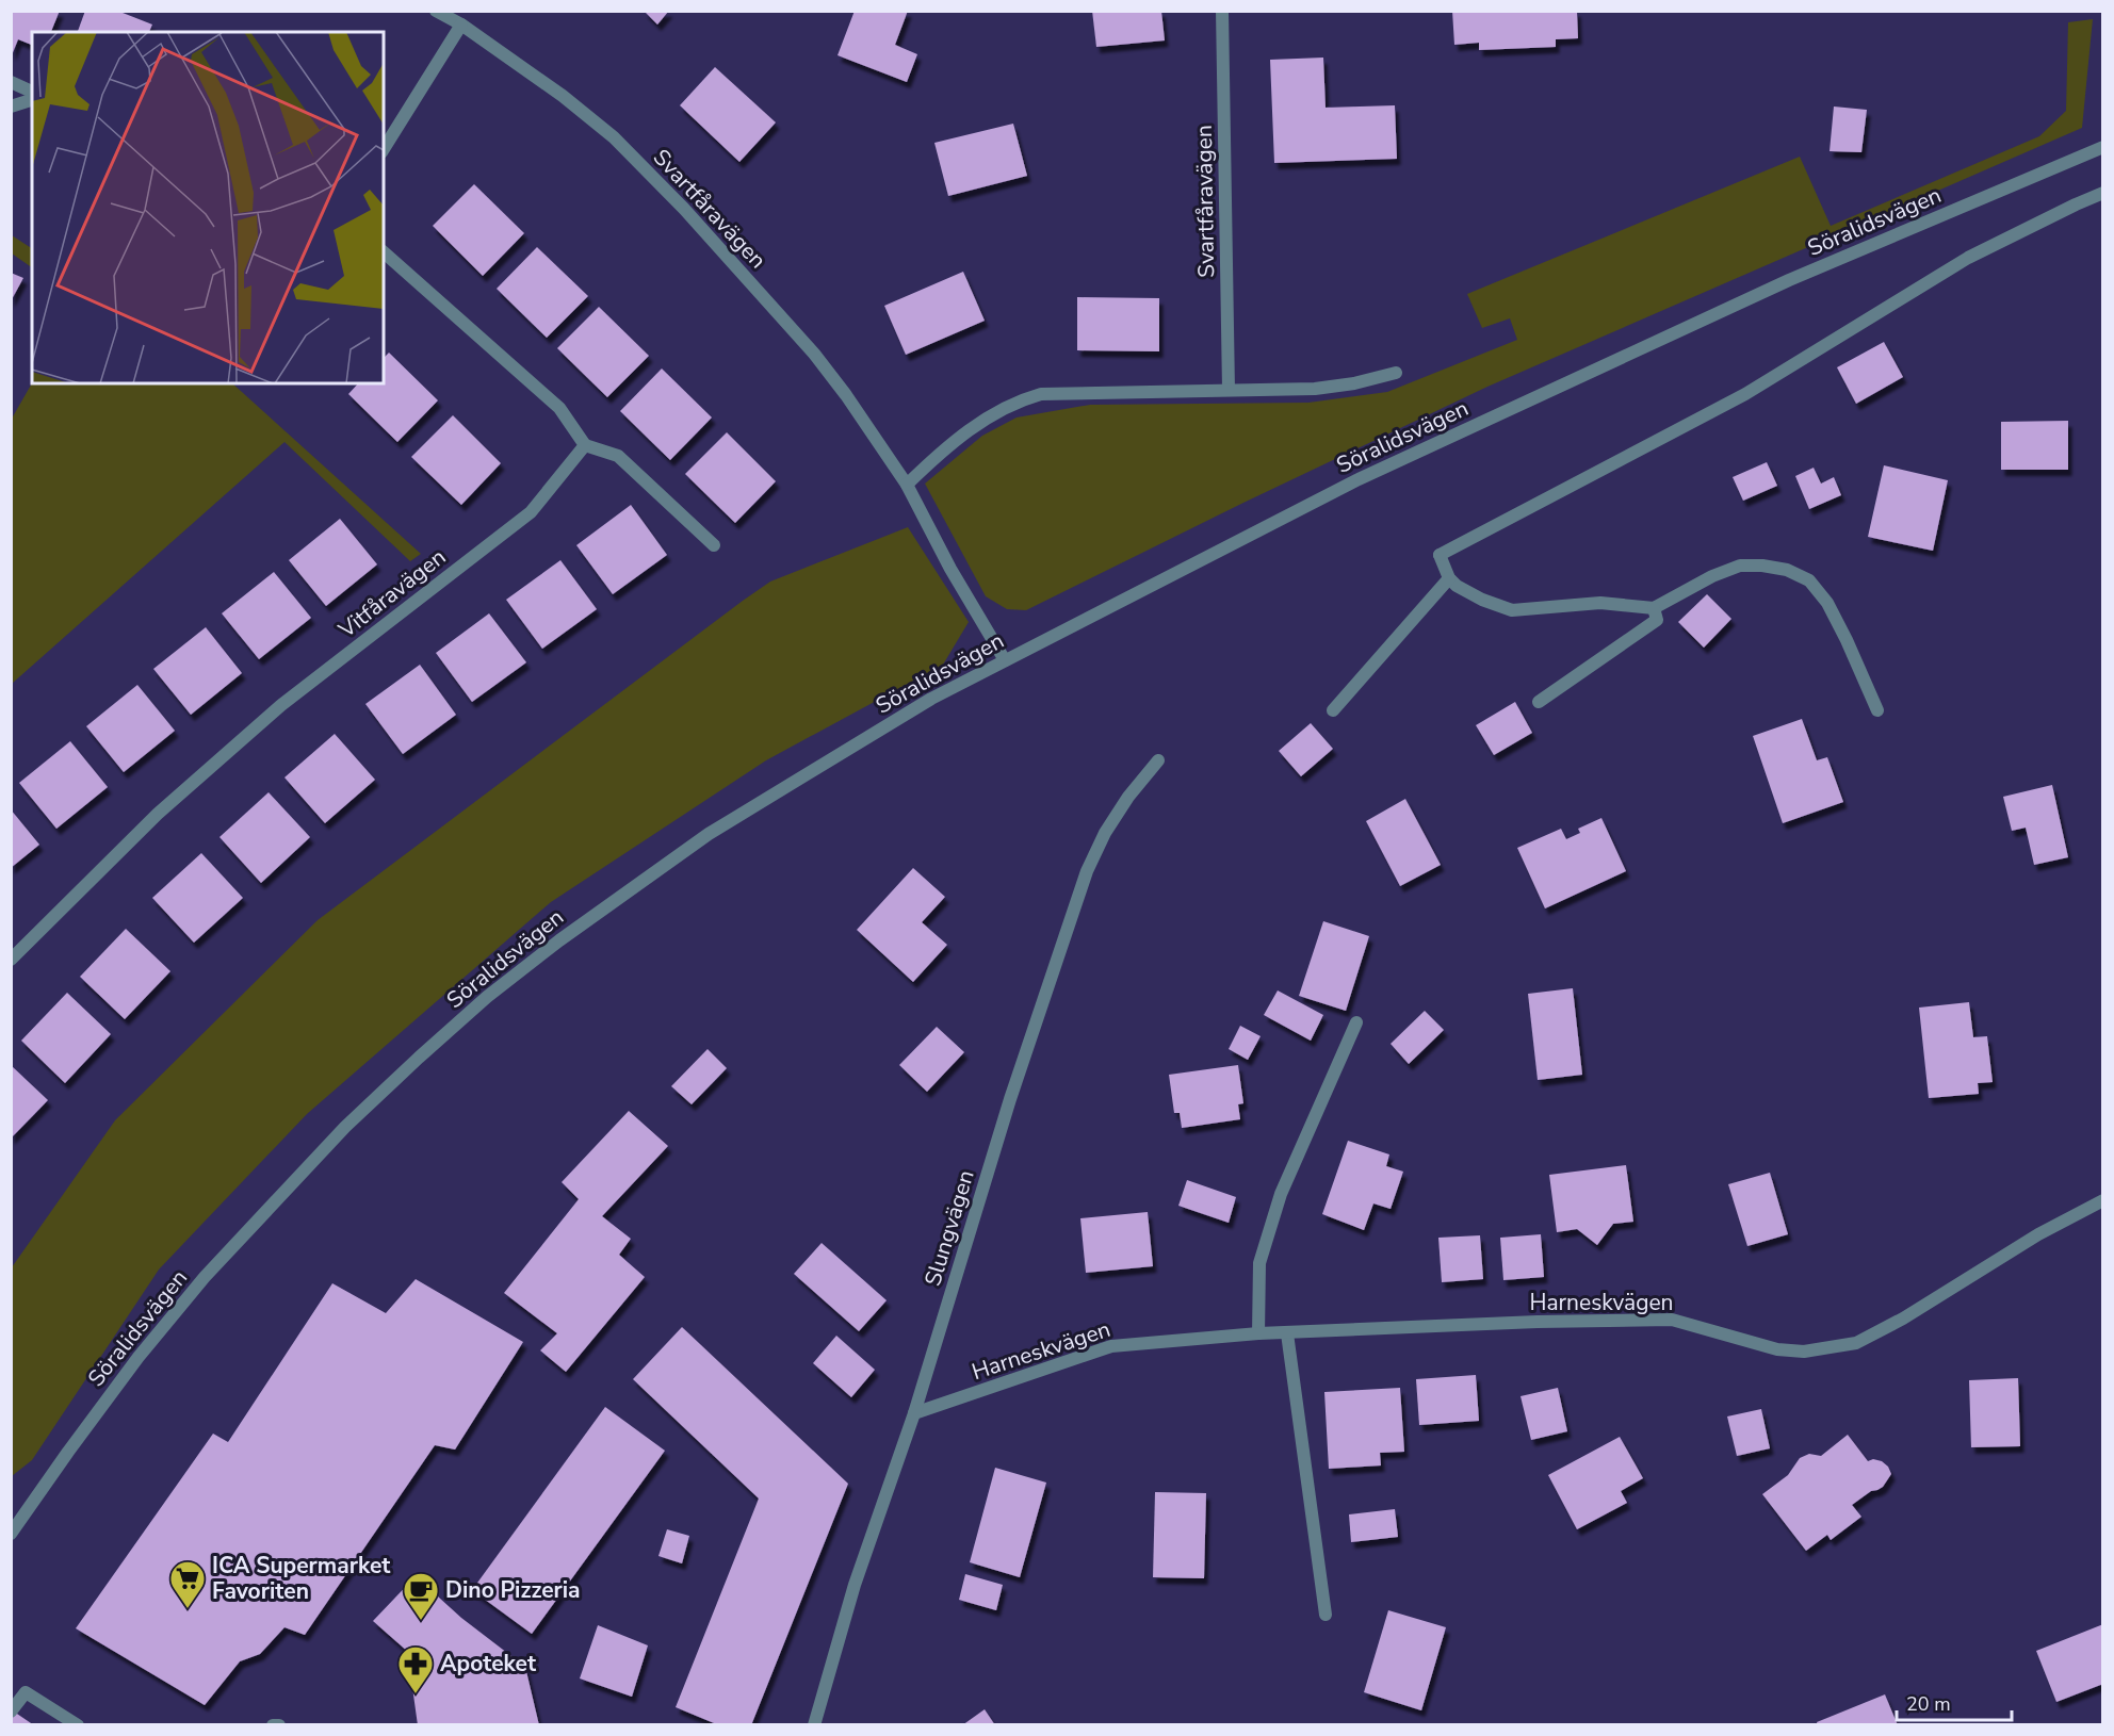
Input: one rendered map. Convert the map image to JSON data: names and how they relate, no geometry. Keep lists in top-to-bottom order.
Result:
{
  "streets": {
    "street": [
      "Svartfåravägen",
      "Söralidsvägen",
      "Vitfåravägen",
      "Slungvägen",
      "Harneskvägen"
    ]
  },
  "crossings": [
    ["Svartfåravägen", "Söralidsvägen"],
    ["Slungvägen", "Harneskvägen"]
  ],
  "places": {
    "supermarket": ["ICA Supermarket Favoriten"],
    "cafe": ["Dino Pizzeria"],
    "pharmacy": ["Apoteket"]
  },
  "scale_bar": "20 m"
}
